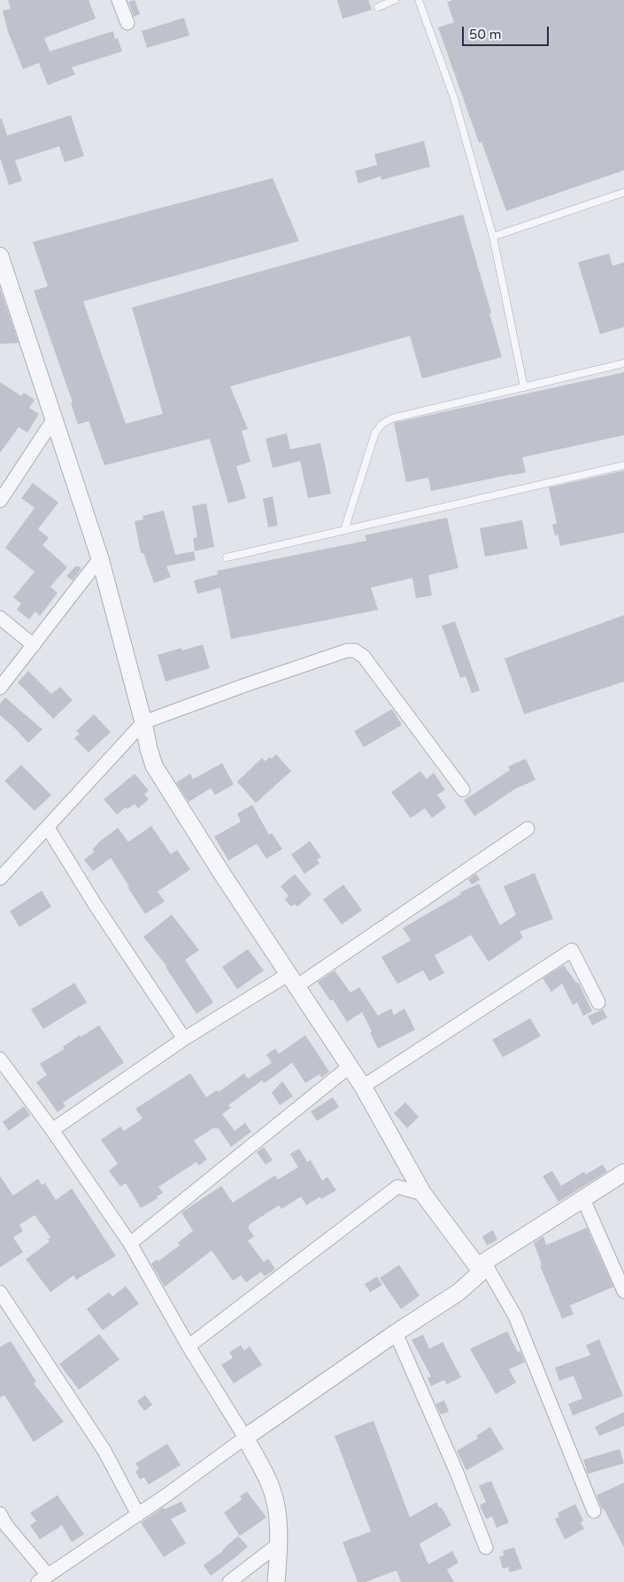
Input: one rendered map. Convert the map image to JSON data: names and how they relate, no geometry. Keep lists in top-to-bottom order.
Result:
{
  "scale_bar": "50 m"
}
